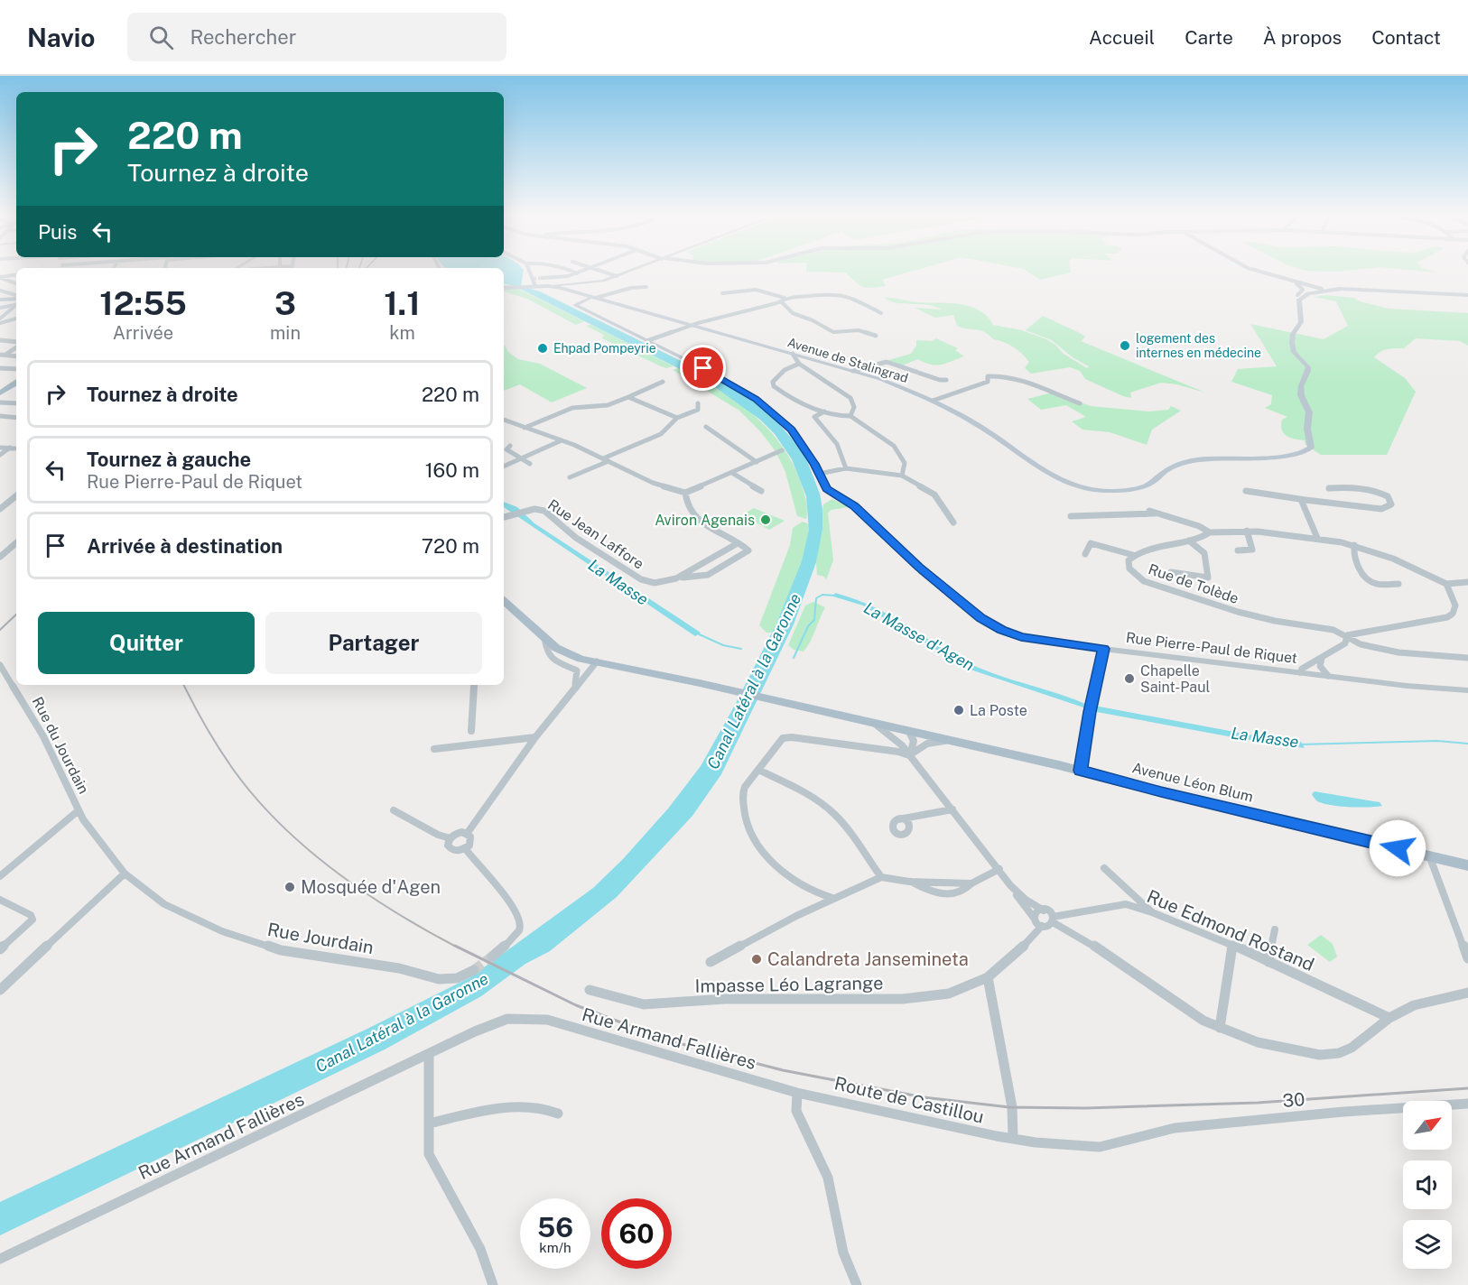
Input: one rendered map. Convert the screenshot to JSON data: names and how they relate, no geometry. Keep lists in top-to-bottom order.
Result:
{
  "streets": {
    "main road": ["Avenue de Stalingrad", "Avenue Léon Blum"],
    "street": [
      "Rue Jean Laffore",
      "Rue de Tolède",
      "Rue Pierre-Paul de Riquet",
      "Rue du Jourdain",
      "Rue Edmond Rostand",
      "Rue Jourdain",
      "Impasse Léo Lagrange",
      "Rue Armand Fallières",
      "Route de Castillou",
      "30"
    ]
  },
  "crossings": [
    ["Avenue de Stalingrad", "Rue Pierre-Paul de Riquet"],
    ["Rue du Jourdain", "Rue Jourdain"],
    ["Rue Edmond Rostand", "Impasse Léo Lagrange"],
    ["Rue Armand Fallières", "Route de Castillou"],
    ["Route de Castillou", "30"]
  ],
  "water": ["La Masse", "La Masse d'Agen", "Canal Latéral à la Garonne"],
  "places": [
    "logement des internes en médecine",
    "Ehpad Pompeyrie",
    "Aviron Agenais",
    "Chapelle Saint-Paul",
    "La Poste",
    "Mosquée d'Agen",
    "Calandreta Jansemineta"
  ],
  "north": "top right",
  "page": {
    "header": "Navio",
    "search": "Rechercher",
    "nav": [
      "Accueil",
      "Carte",
      "À propos",
      "Contact"
    ],
    "turn": ["220 m", "Tournez à droite"],
    "then": "Puis",
    "eta": [
      "12:55",
      "Arrivée",
      "3",
      "min",
      "1.1",
      "km"
    ],
    "list": [
      {
        "name": "Tournez à droite",
        "value": "220 m"
      },
      {
        "name": "Tournez à gauche",
        "note": "Rue Pierre-Paul de Riquet",
        "value": "160 m"
      },
      {
        "name": "Arrivée à destination",
        "value": "720 m"
      }
    ],
    "buttons": ["Quitter", "Partager"],
    "speed": "56 km/h",
    "limit": "60"
  }
}
